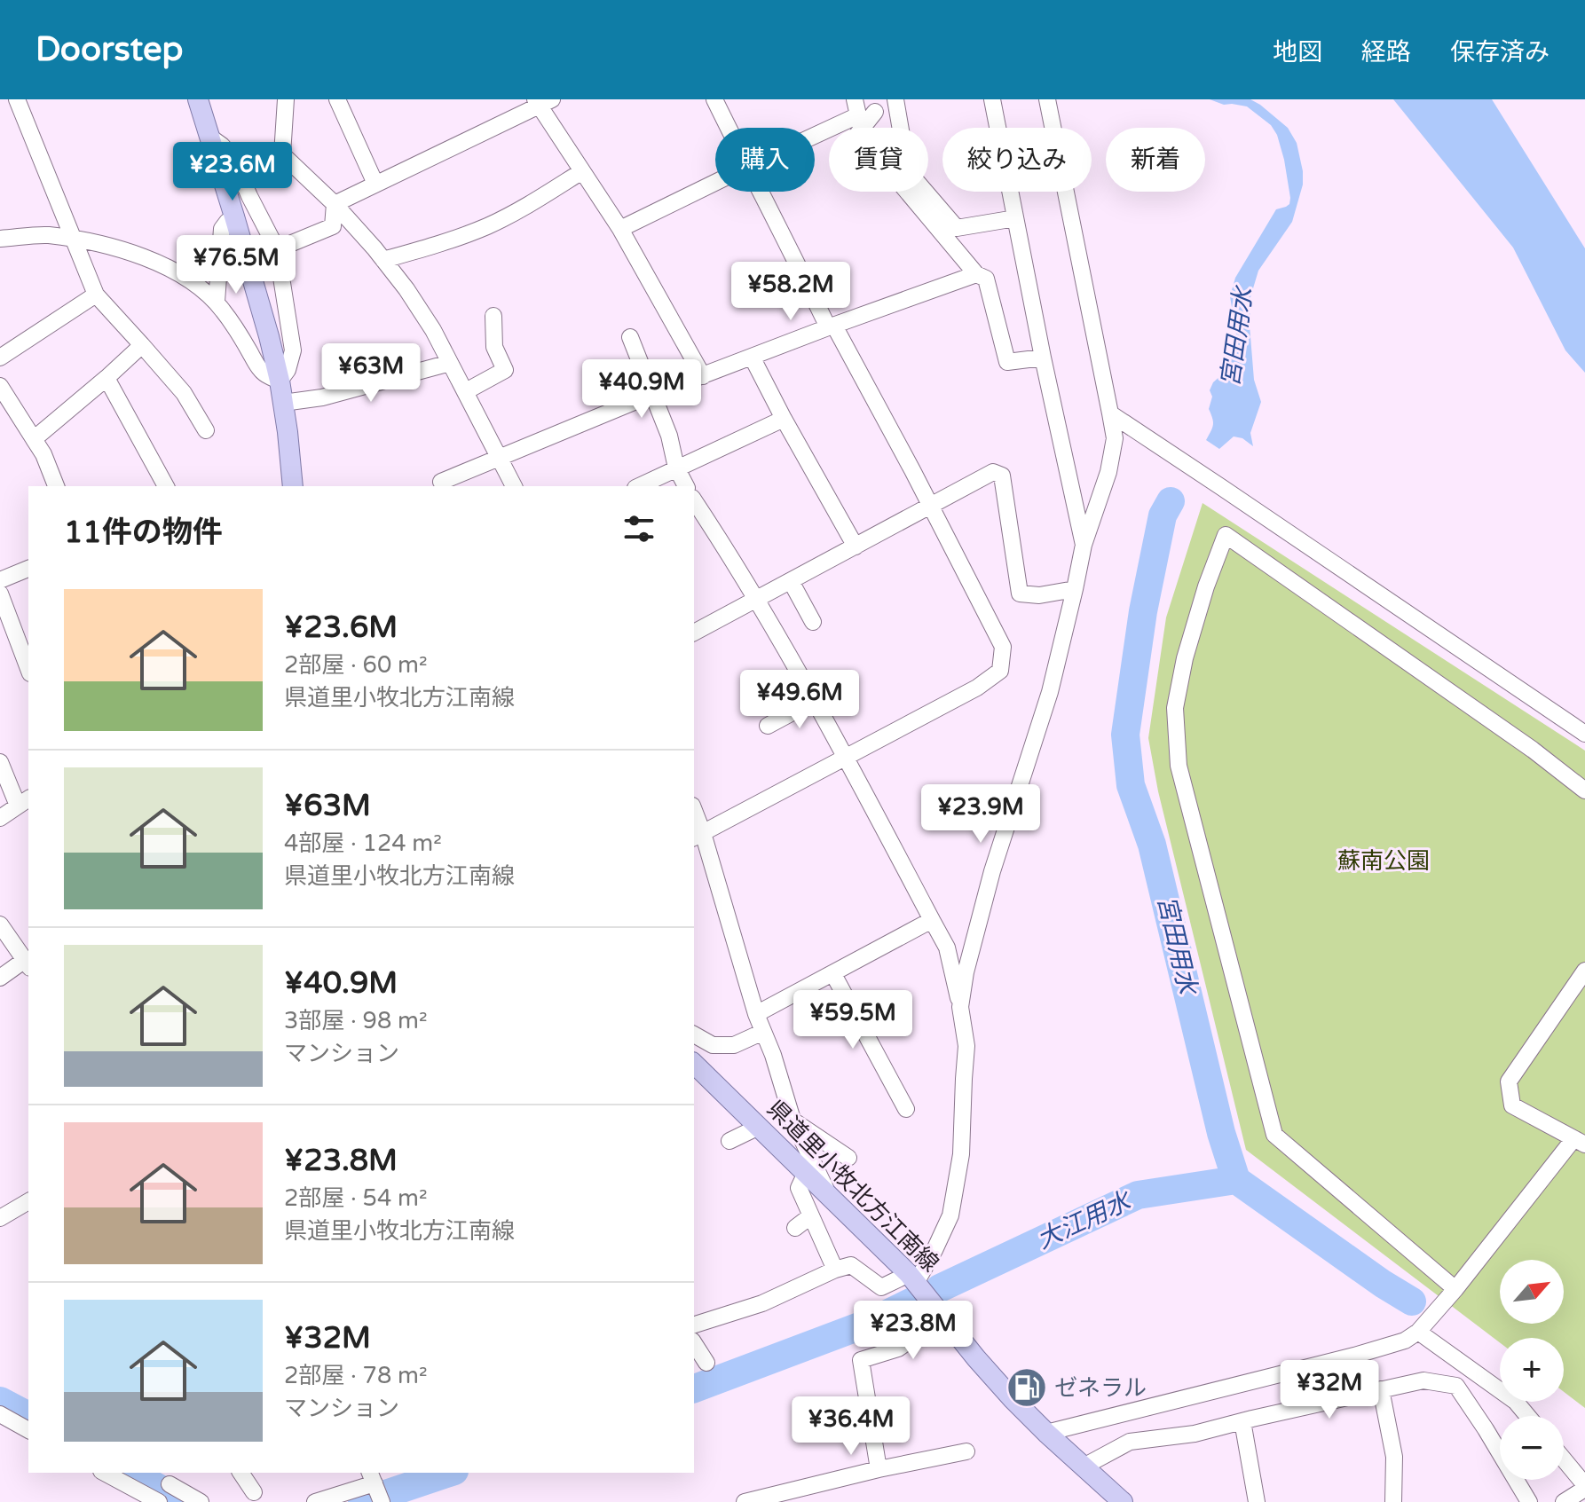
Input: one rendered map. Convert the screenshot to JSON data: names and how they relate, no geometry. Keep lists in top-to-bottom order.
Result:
{
  "streets": {
    "main road": ["県道里小牧北方江南線"]
  },
  "water": ["宮田用水", "大江用水"],
  "parks": ["蘇南公園"],
  "places": {
    "fuel station": ["ゼネラル"]
  },
  "north": "top right",
  "page": {
    "header": "Doorstep",
    "nav": ["地図", "経路", "保存済み"],
    "chip": [
      "購入",
      "賃貸",
      "絞り込み",
      "新着"
    ],
    "price": [
      "¥23.6M",
      "¥76.5M",
      "¥58.2M",
      "¥63M",
      "¥40.9M",
      "¥49.6M",
      "¥23.9M",
      "¥59.5M",
      "¥23.8M",
      "¥32M",
      "¥36.4M"
    ],
    "heading": "11件の物件",
    "list": [
      {
        "name": "¥23.6M",
        "note": "2部屋 · 60 m² · 県道里小牧北方江南線"
      },
      {
        "name": "¥63M",
        "note": "4部屋 · 124 m² · 県道里小牧北方江南線"
      },
      {
        "name": "¥40.9M",
        "note": "3部屋 · 98 m² · マンション"
      },
      {
        "name": "¥23.8M",
        "note": "2部屋 · 54 m² · 県道里小牧北方江南線"
      },
      {
        "name": "¥32M",
        "note": "2部屋 · 78 m² · マンション"
      }
    ],
    "map_buttons": ["+", "−"]
  }
}
